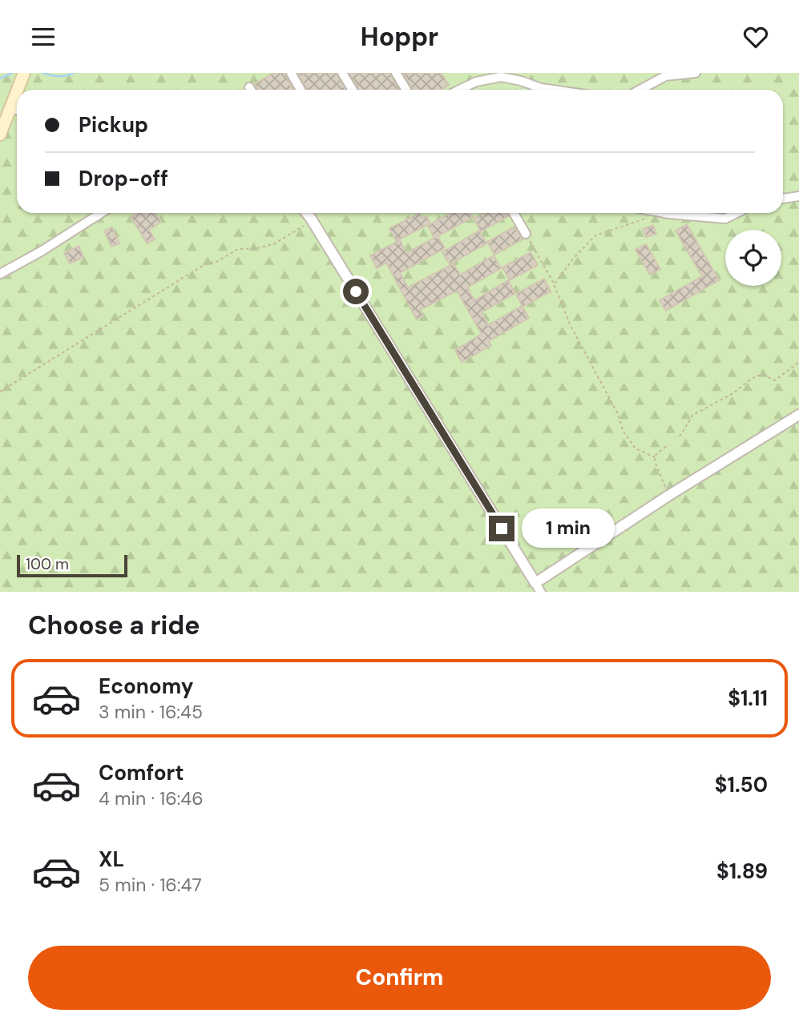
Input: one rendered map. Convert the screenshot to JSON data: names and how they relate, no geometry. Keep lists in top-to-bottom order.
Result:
{
  "scale_bar": "100 m",
  "page": {
    "header": "Hoppr",
    "banner": ["Pickup", "Drop-off"],
    "bubble": "1 min",
    "scale": "100 m",
    "heading": "Choose a ride",
    "list": [
      {
        "name": "Economy",
        "note": "3 min · 16:45",
        "value": "$1.11"
      },
      {
        "name": "Comfort",
        "note": "4 min · 16:46",
        "value": "$1.50"
      },
      {
        "name": "XL",
        "note": "5 min · 16:47",
        "value": "$1.89"
      }
    ],
    "buttons": "Confirm"
  }
}
